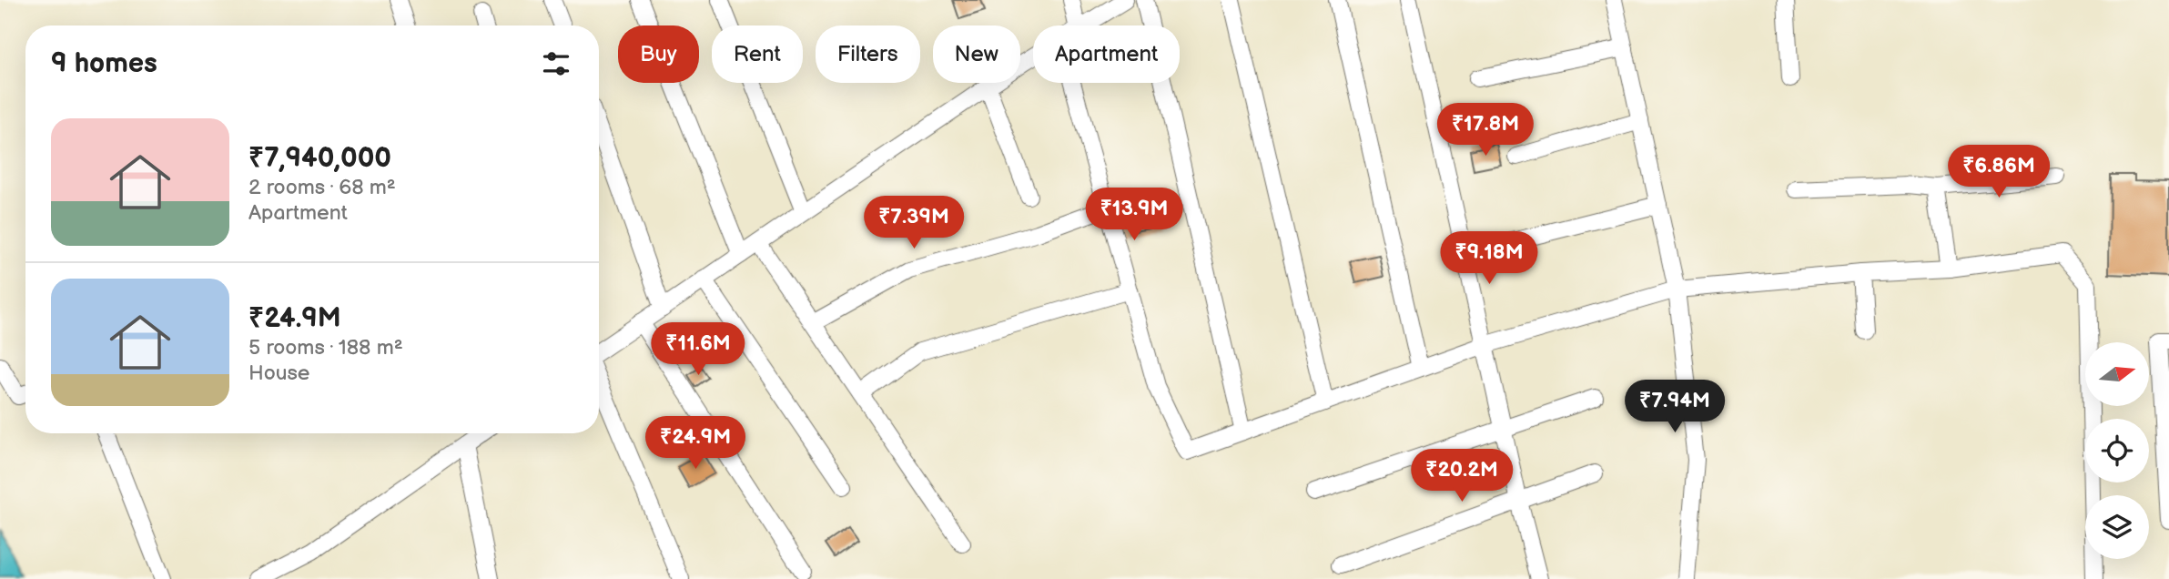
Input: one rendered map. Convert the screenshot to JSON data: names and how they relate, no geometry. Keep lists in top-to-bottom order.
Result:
{
  "north": "right",
  "page": {
    "chip": [
      "Buy",
      "Rent",
      "Filters",
      "New",
      "Apartment"
    ],
    "heading": "9 homes",
    "list": [
      {
        "name": "₹7,940,000",
        "note": "2 rooms · 68 m² · Apartment"
      },
      {
        "name": "₹24.9M",
        "note": "5 rooms · 188 m² · House"
      }
    ],
    "price": [
      "₹17.8M",
      "₹6.86M",
      "₹13.9M",
      "₹7.39M",
      "₹9.18M",
      "₹11.6M",
      "₹7.94M",
      "₹24.9M",
      "₹20.2M"
    ]
  }
}
